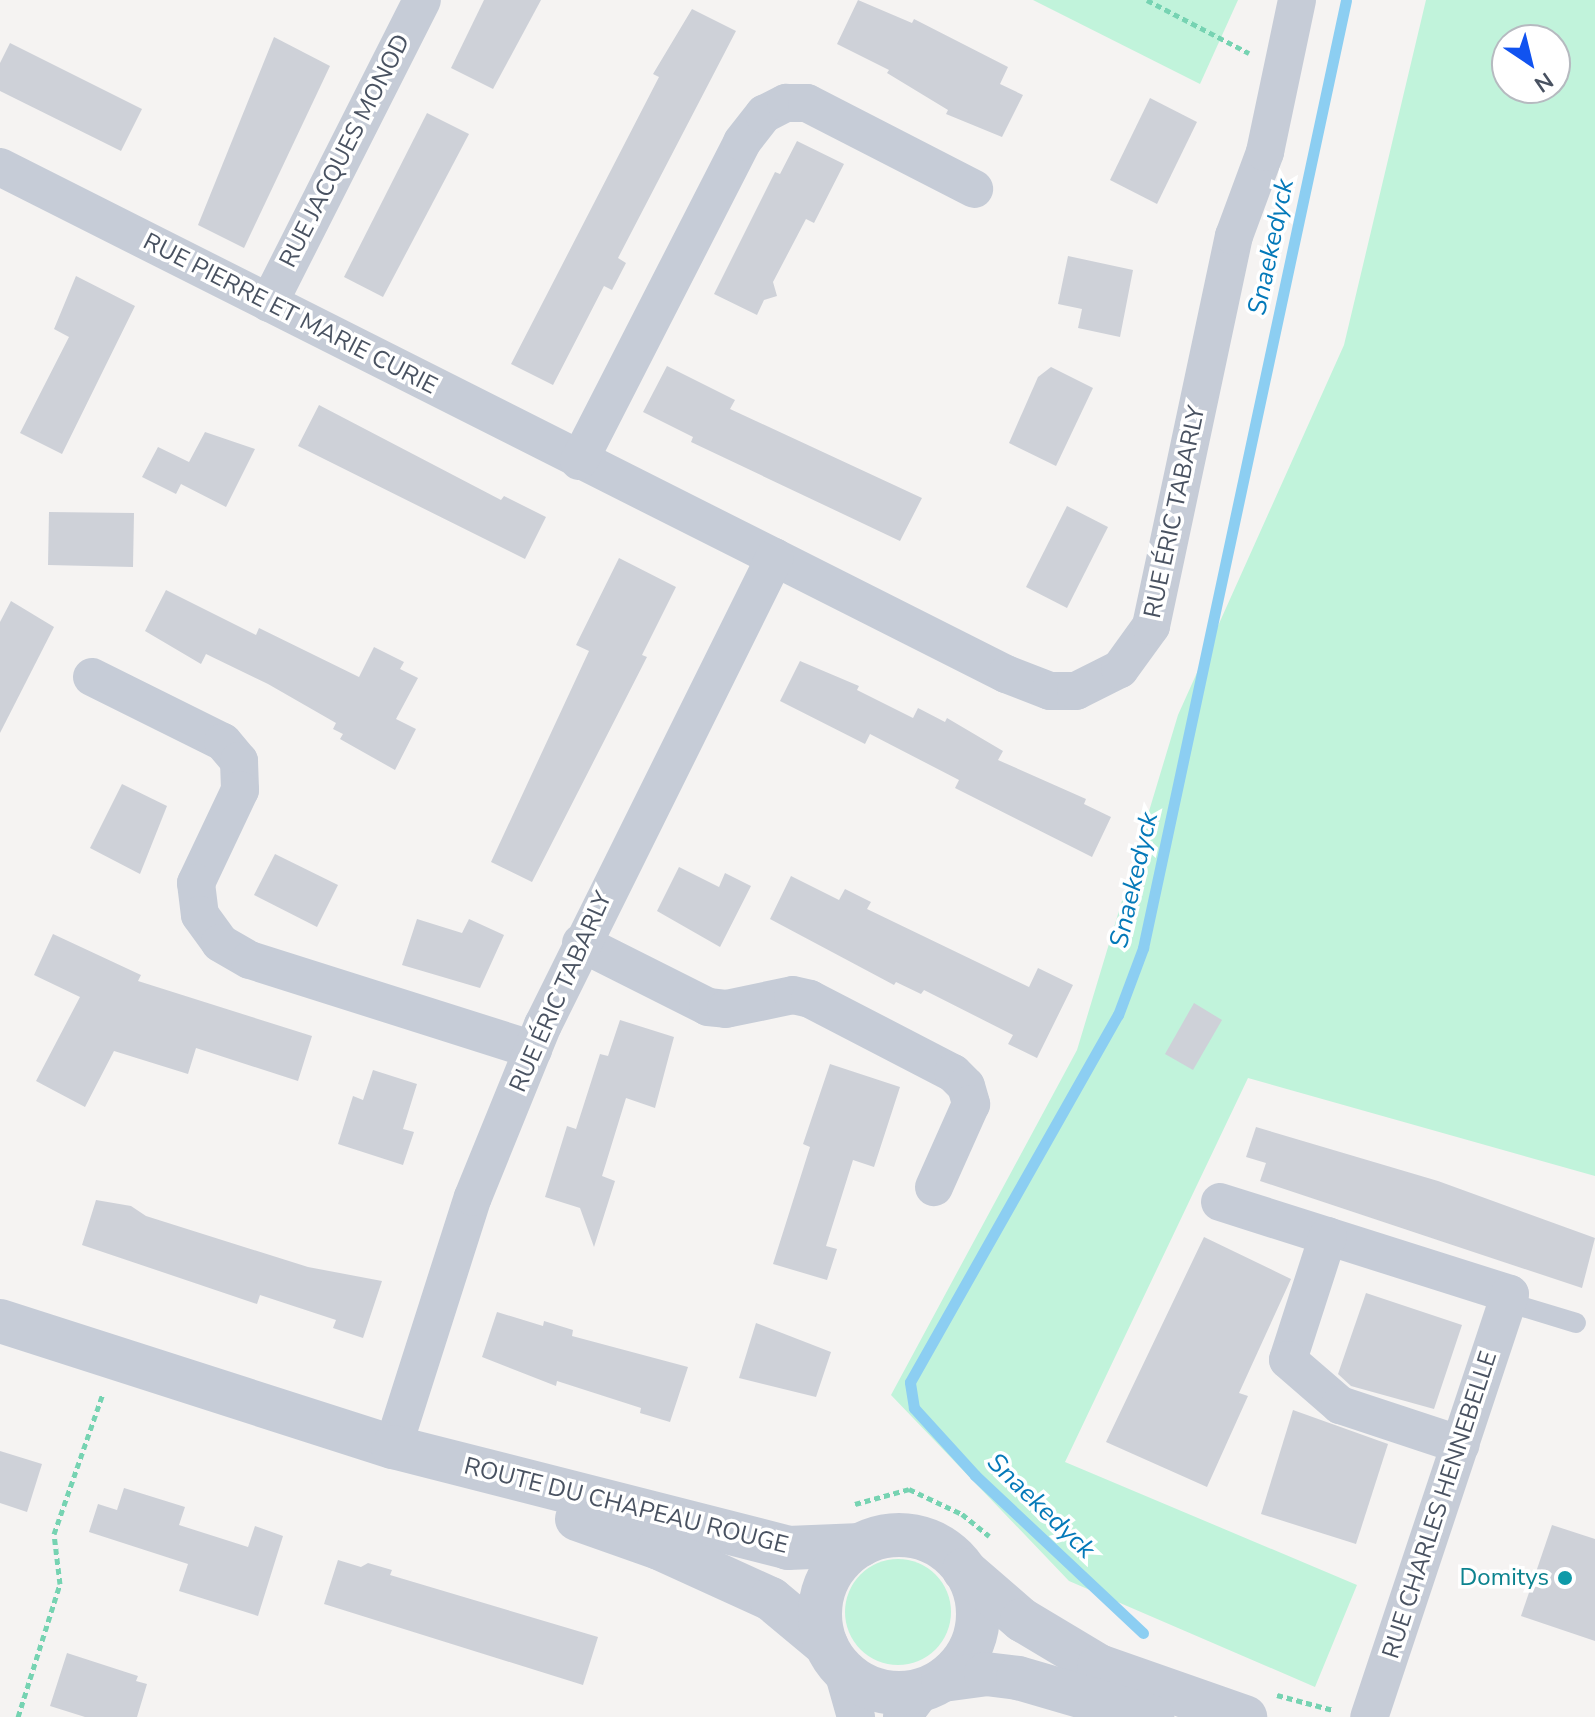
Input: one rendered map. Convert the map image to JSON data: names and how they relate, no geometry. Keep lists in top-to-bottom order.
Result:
{
  "streets": {
    "street": [
      "RUE JACQUES MONOD",
      "RUE PIERRE ET MARIE CURIE",
      "RUE ÉRIC TABARLY",
      "RUE CHARLES HENNEBELLE",
      "ROUTE DU CHAPEAU ROUGE"
    ]
  },
  "crossings": [
    ["RUE JACQUES MONOD", "RUE PIERRE ET MARIE CURIE"],
    ["RUE PIERRE ET MARIE CURIE", "RUE ÉRIC TABARLY"],
    ["RUE ÉRIC TABARLY", "ROUTE DU CHAPEAU ROUGE"]
  ],
  "water": ["Snaekedyck"],
  "places": ["Domitys"],
  "north": "bottom right"
}
